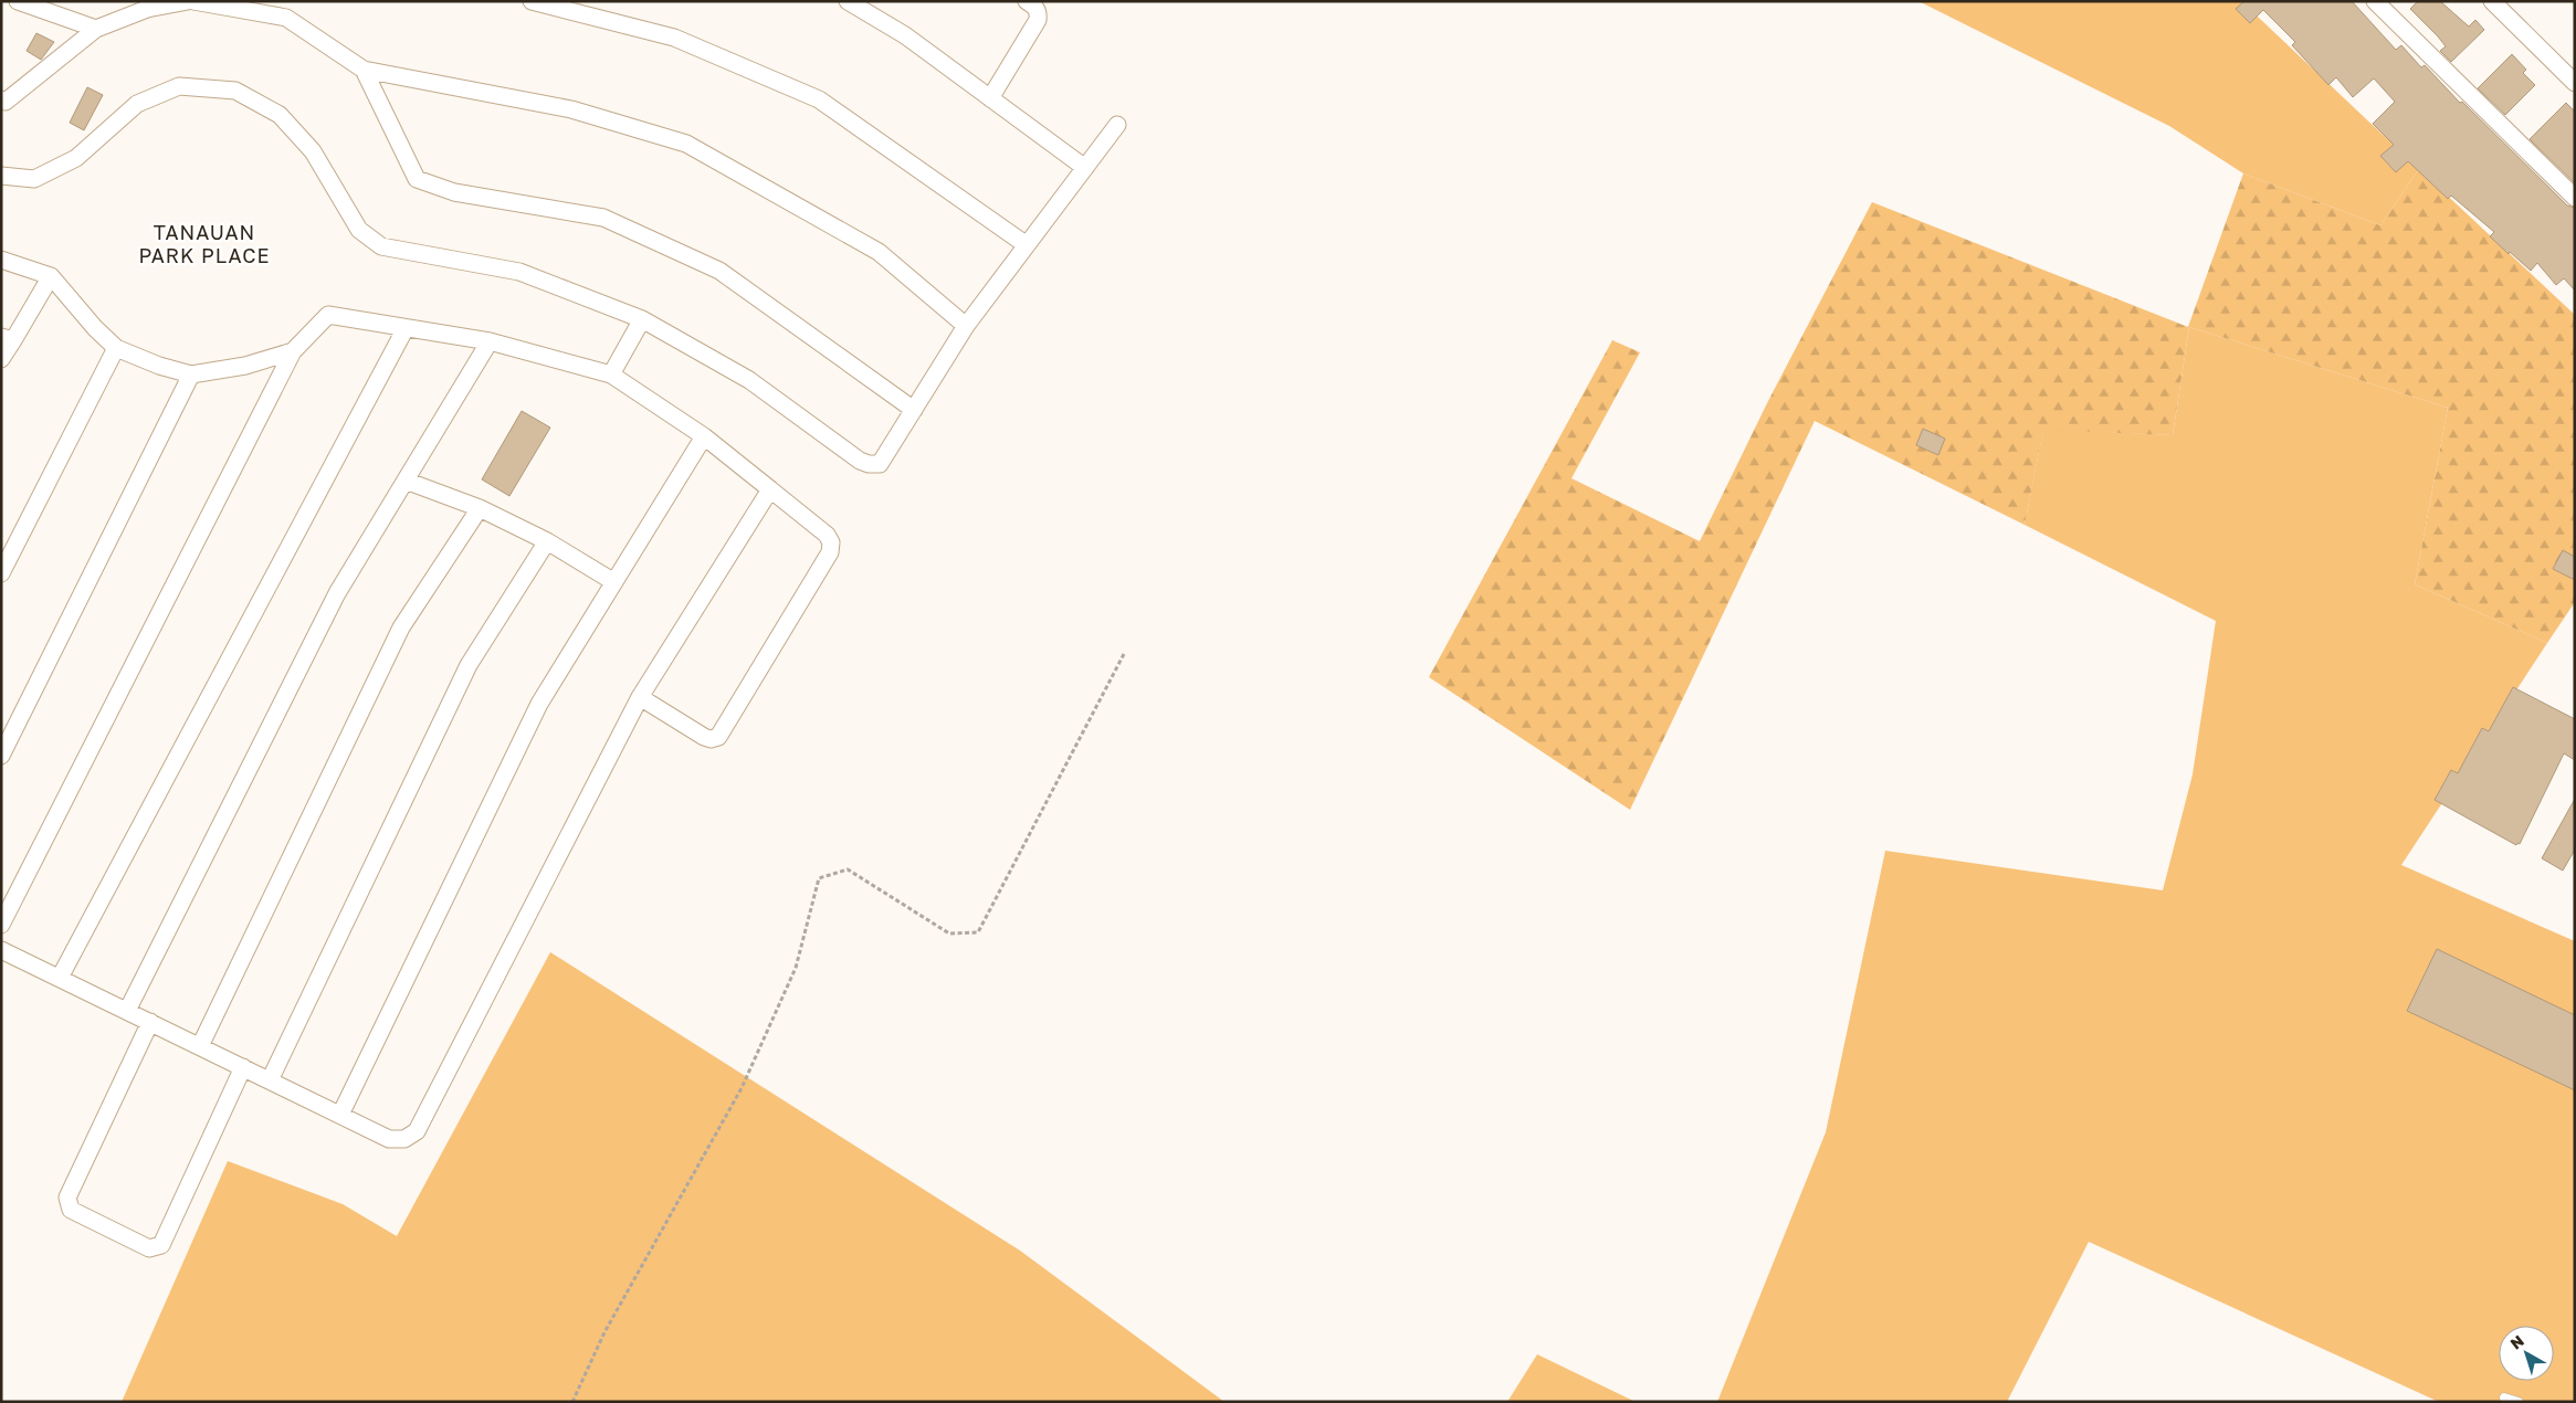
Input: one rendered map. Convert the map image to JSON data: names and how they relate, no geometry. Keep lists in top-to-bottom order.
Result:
{
  "districts": ["TANAUAN PARK PLACE"],
  "north": "top left"
}
